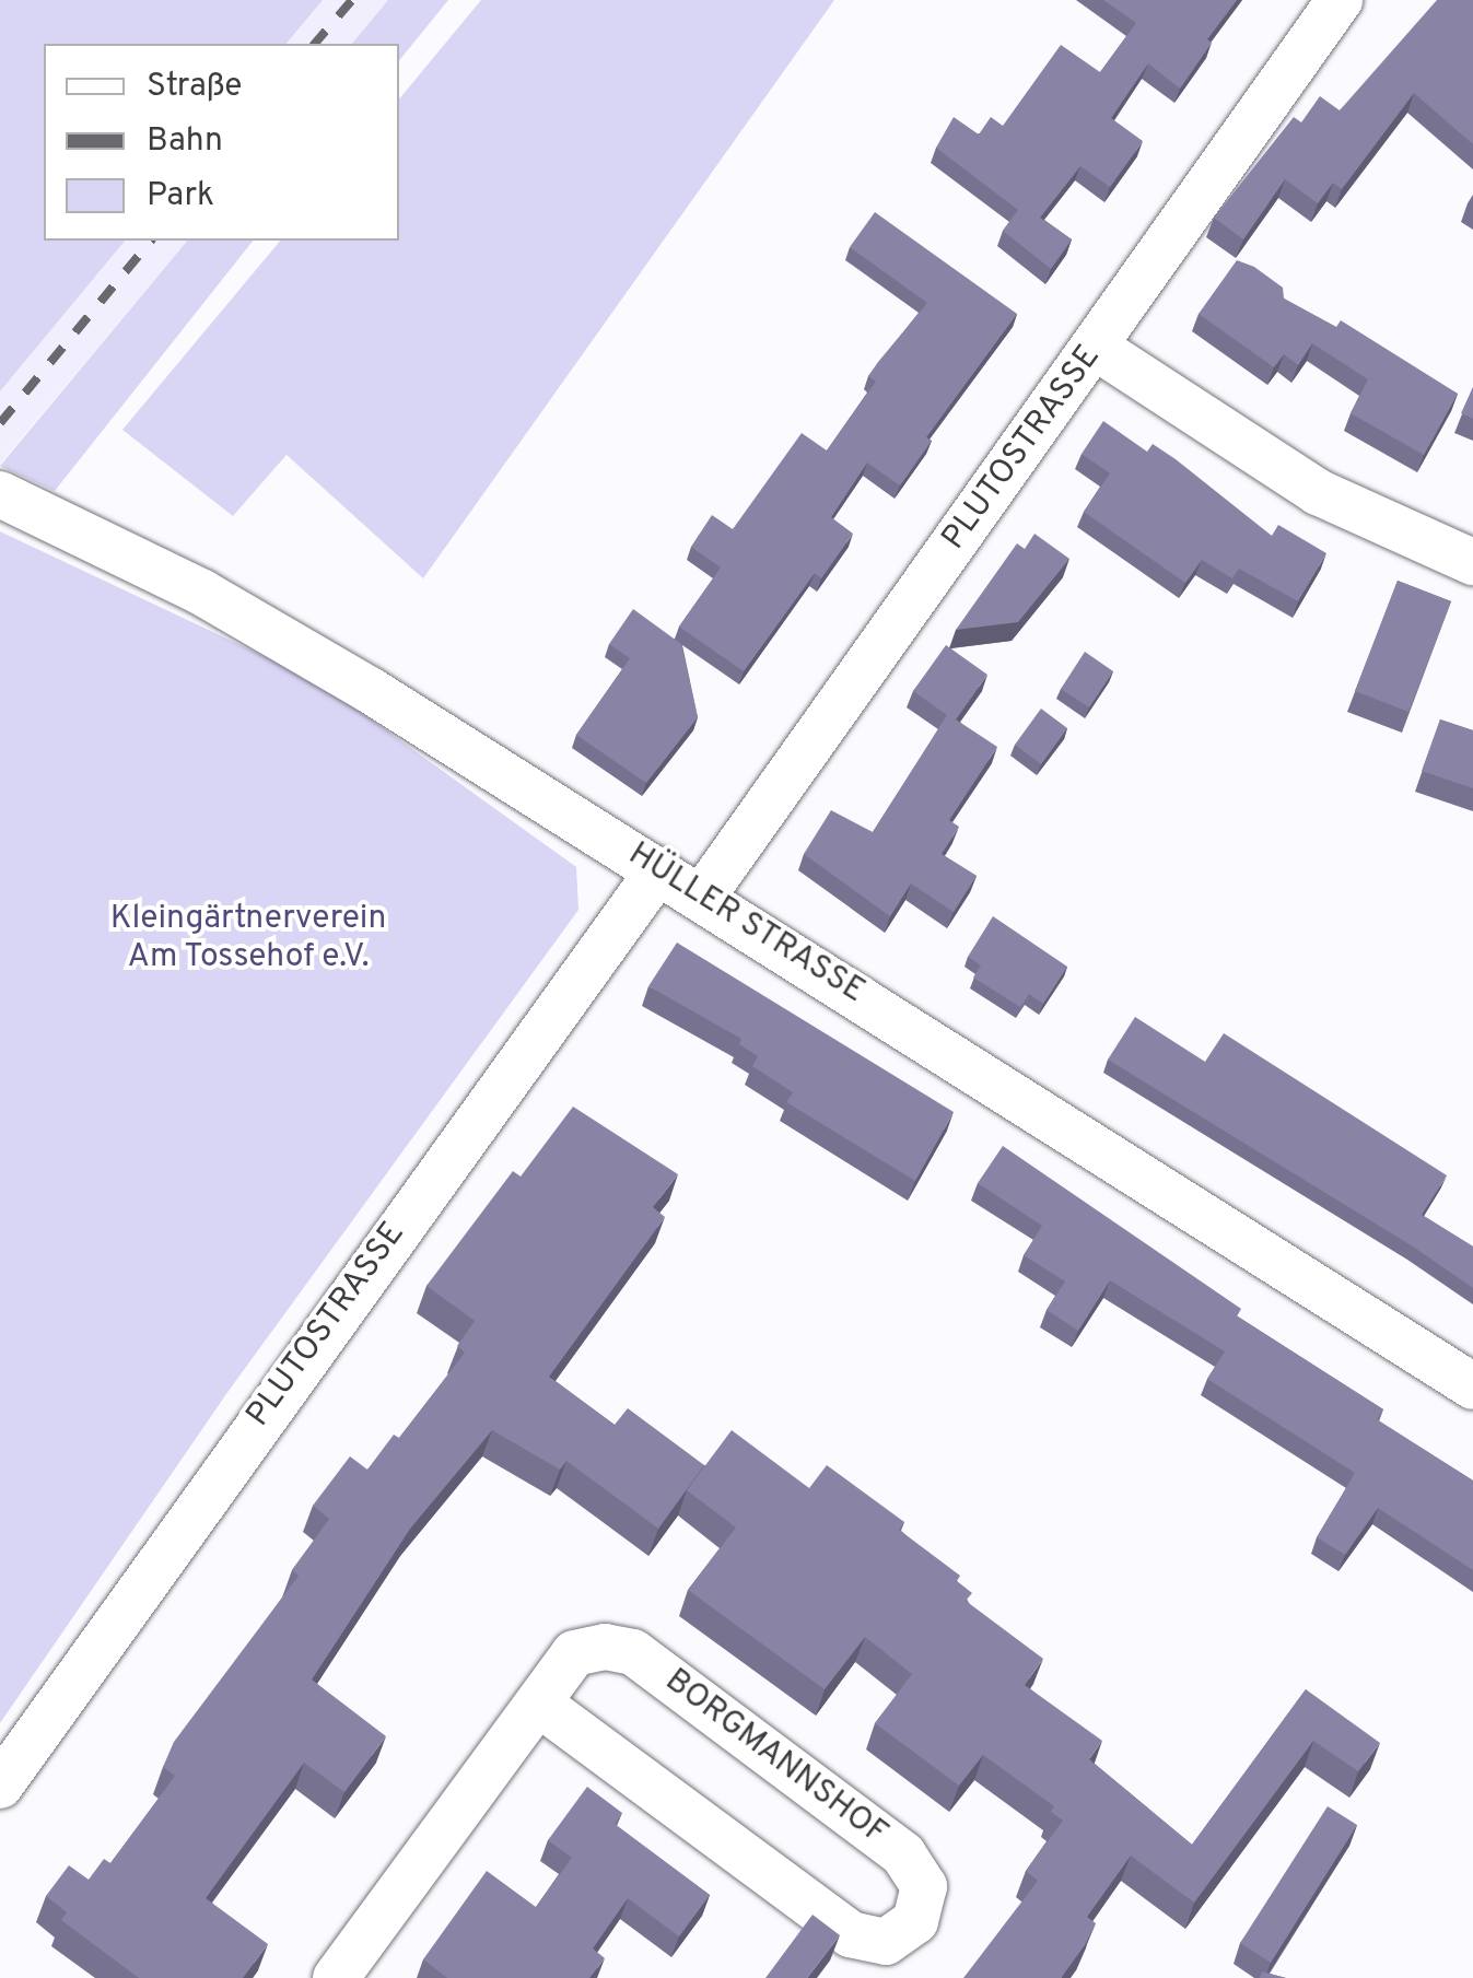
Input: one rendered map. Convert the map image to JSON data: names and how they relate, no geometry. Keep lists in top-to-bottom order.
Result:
{
  "streets": {
    "street": ["PLUTOSTRASSE", "HÜLLER STRASSE", "BORGMANNSHOF"]
  },
  "crossings": [
    ["PLUTOSTRASSE", "HÜLLER STRASSE"]
  ],
  "parks": ["Kleingärtnerverein Am Tossehof e.V."],
  "legend": ["Straße", "Bahn", "Park"]
}
